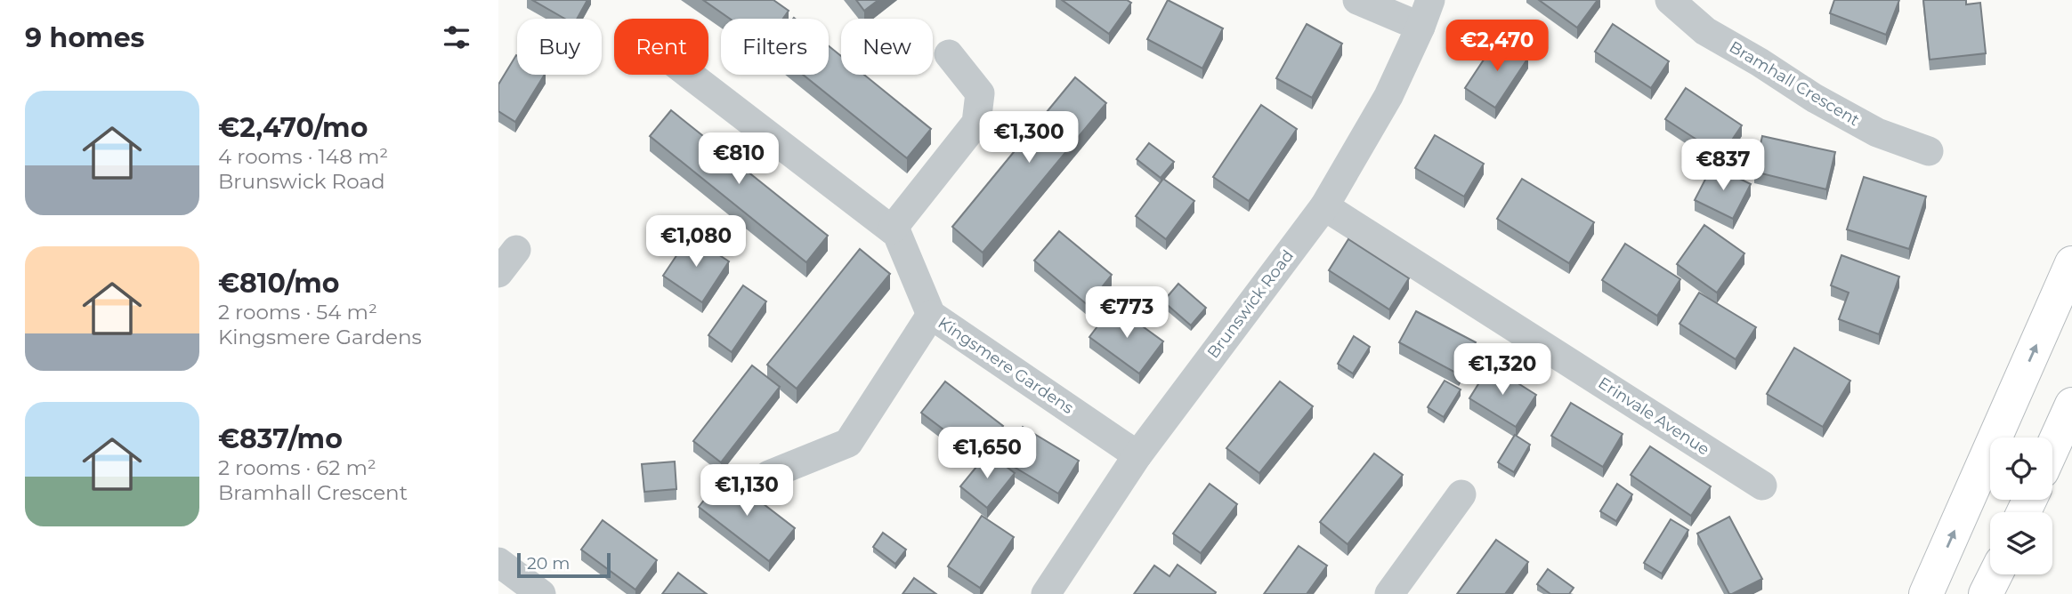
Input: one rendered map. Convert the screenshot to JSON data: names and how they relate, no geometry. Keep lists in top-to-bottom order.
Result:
{
  "streets": {
    "street": [
      "Bramhall Crescent",
      "Brunswick Road",
      "Kingsmere Gardens",
      "Erinvale Avenue"
    ]
  },
  "crossings": [
    ["Brunswick Road", "Kingsmere Gardens"],
    ["Brunswick Road", "Erinvale Avenue"]
  ],
  "scale_bar": "20 m",
  "page": {
    "heading": "9 homes",
    "chip": [
      "Buy",
      "Rent",
      "Filters",
      "New"
    ],
    "price": [
      "€2,470",
      "€1,300",
      "€810",
      "€837",
      "€1,080",
      "€773",
      "€1,320",
      "€1,650",
      "€1,130"
    ],
    "list": [
      {
        "name": "€2,470/mo",
        "note": "4 rooms · 148 m² · Brunswick Road"
      },
      {
        "name": "€810/mo",
        "note": "2 rooms · 54 m² · Kingsmere Gardens"
      },
      {
        "name": "€837/mo",
        "note": "2 rooms · 62 m² · Bramhall Crescent"
      }
    ],
    "scale": "20 m"
  }
}
